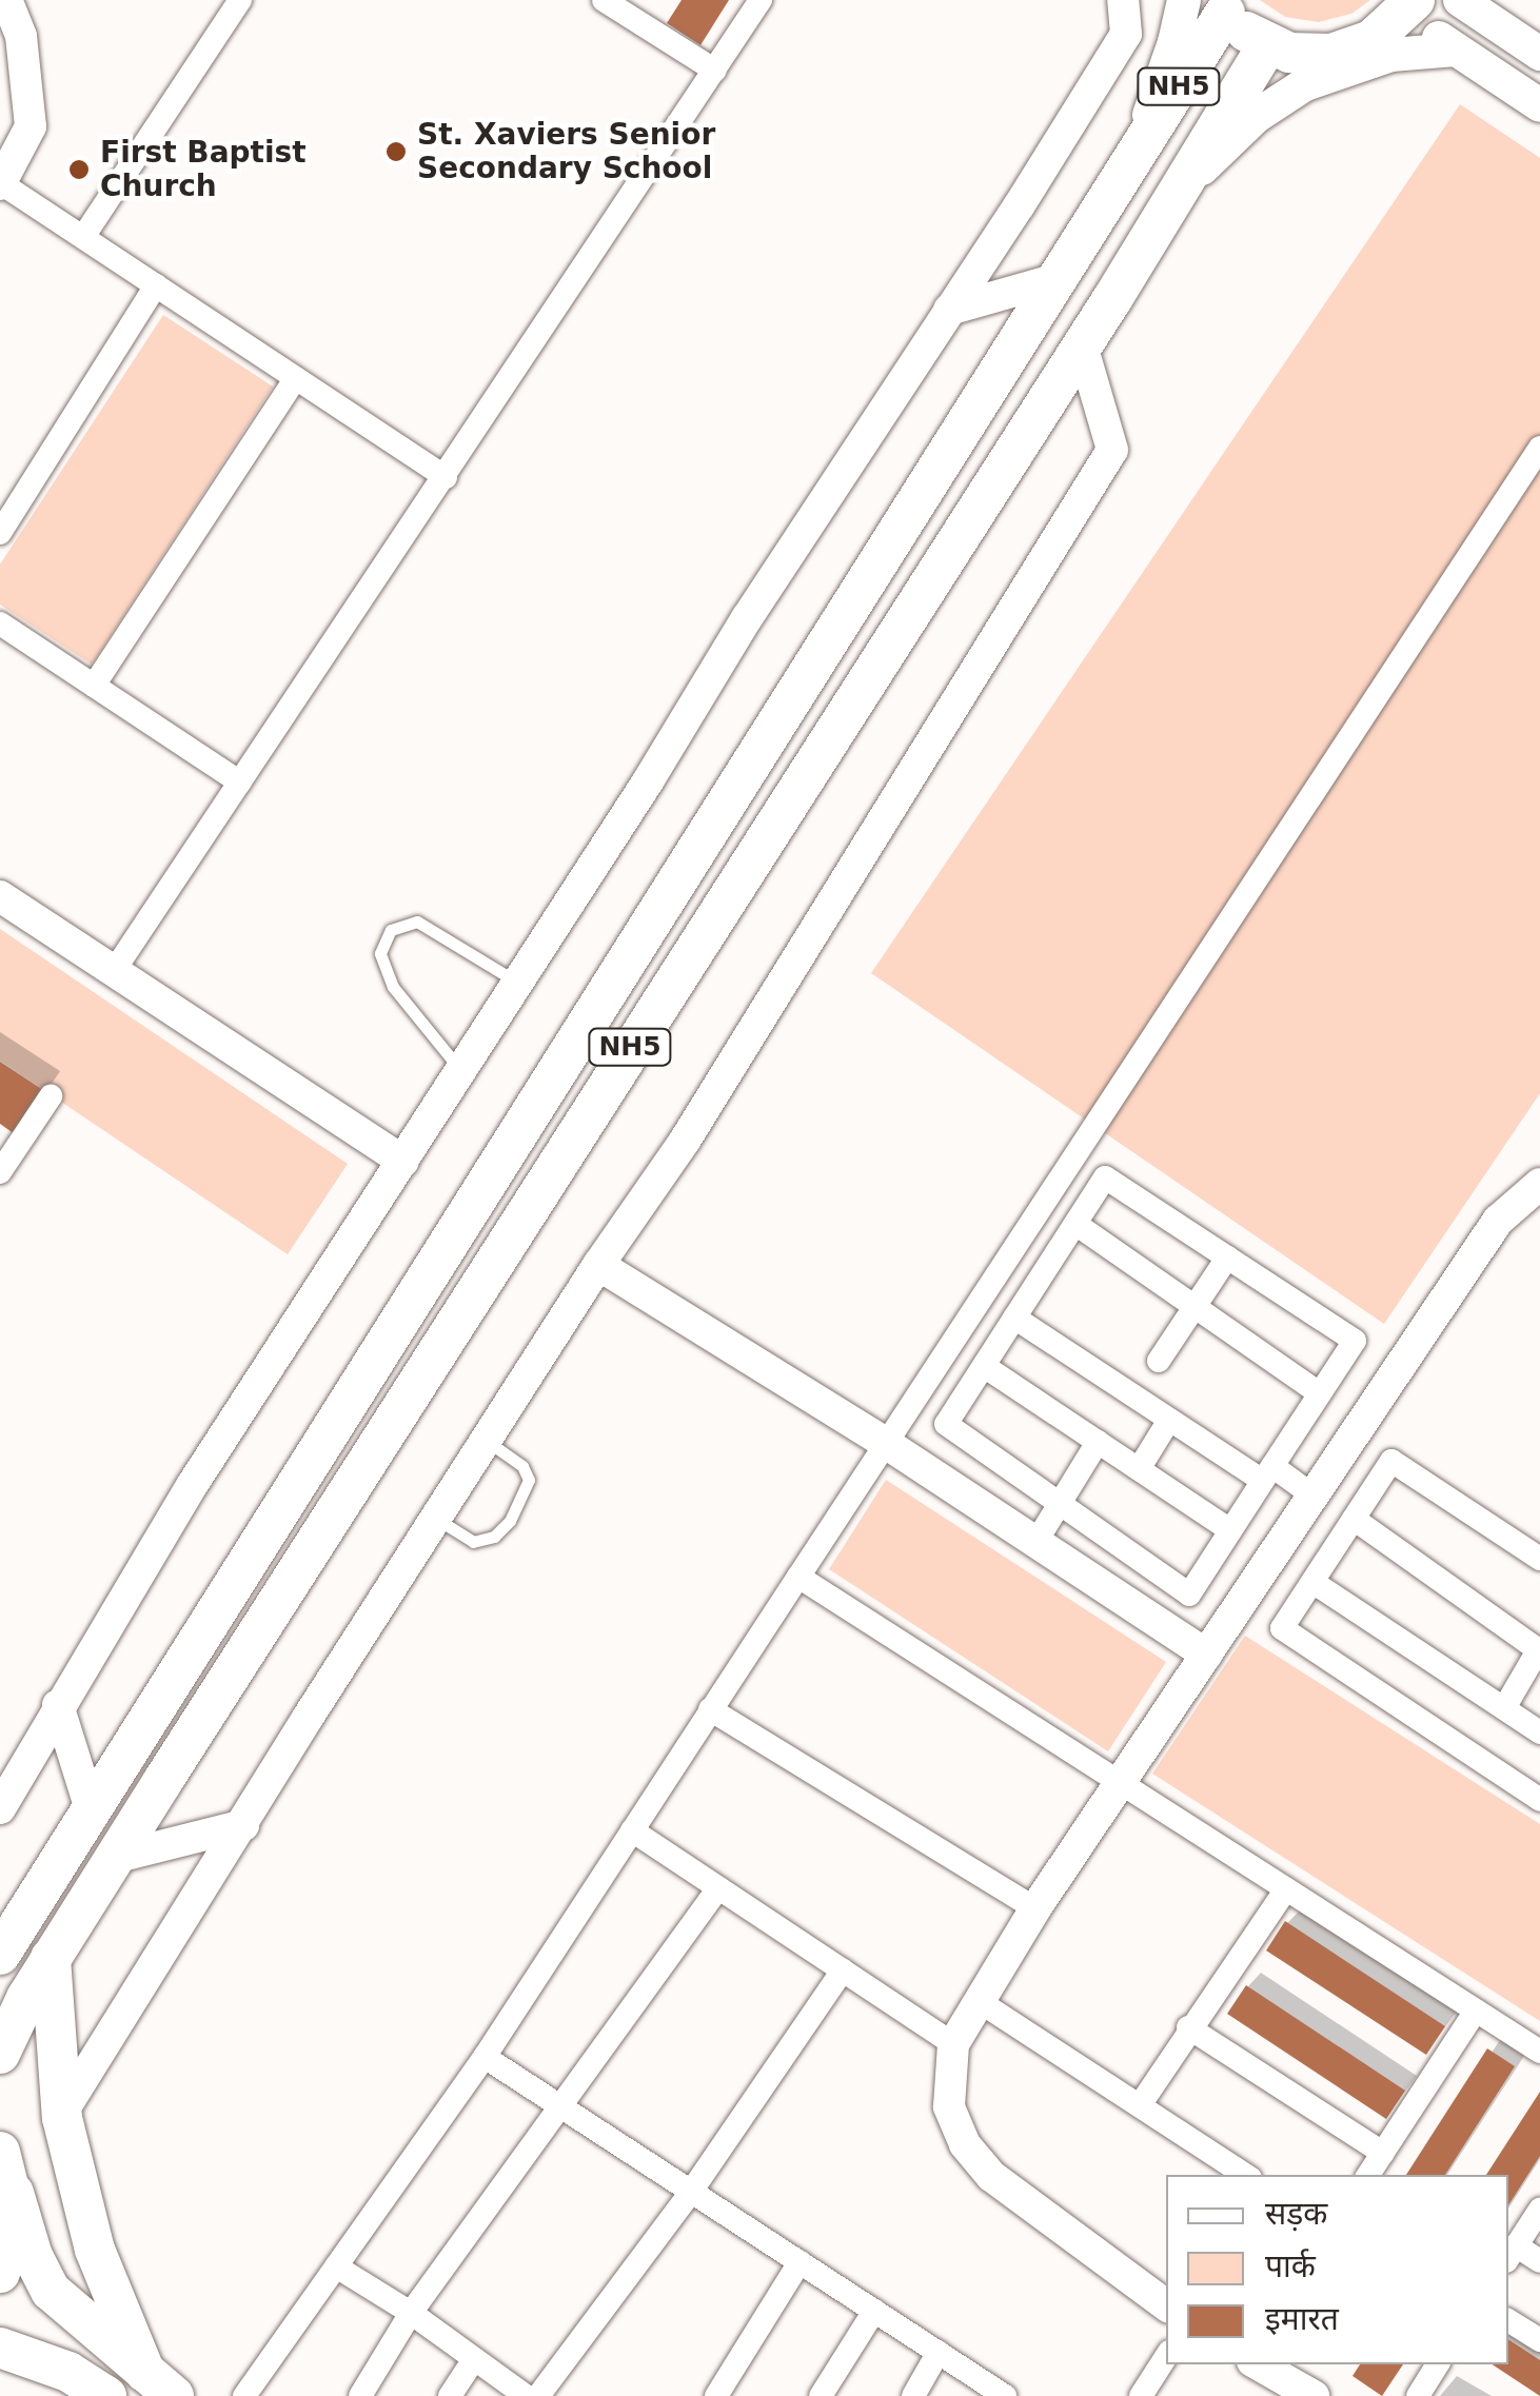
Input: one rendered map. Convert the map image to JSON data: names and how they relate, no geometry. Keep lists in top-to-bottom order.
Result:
{
  "streets": {
    "main road": ["NH5"]
  },
  "places": ["St. Xaviers Senior Secondary School", "First Baptist Church"],
  "legend": ["सड़क", "पार्क", "इमारत"]
}
